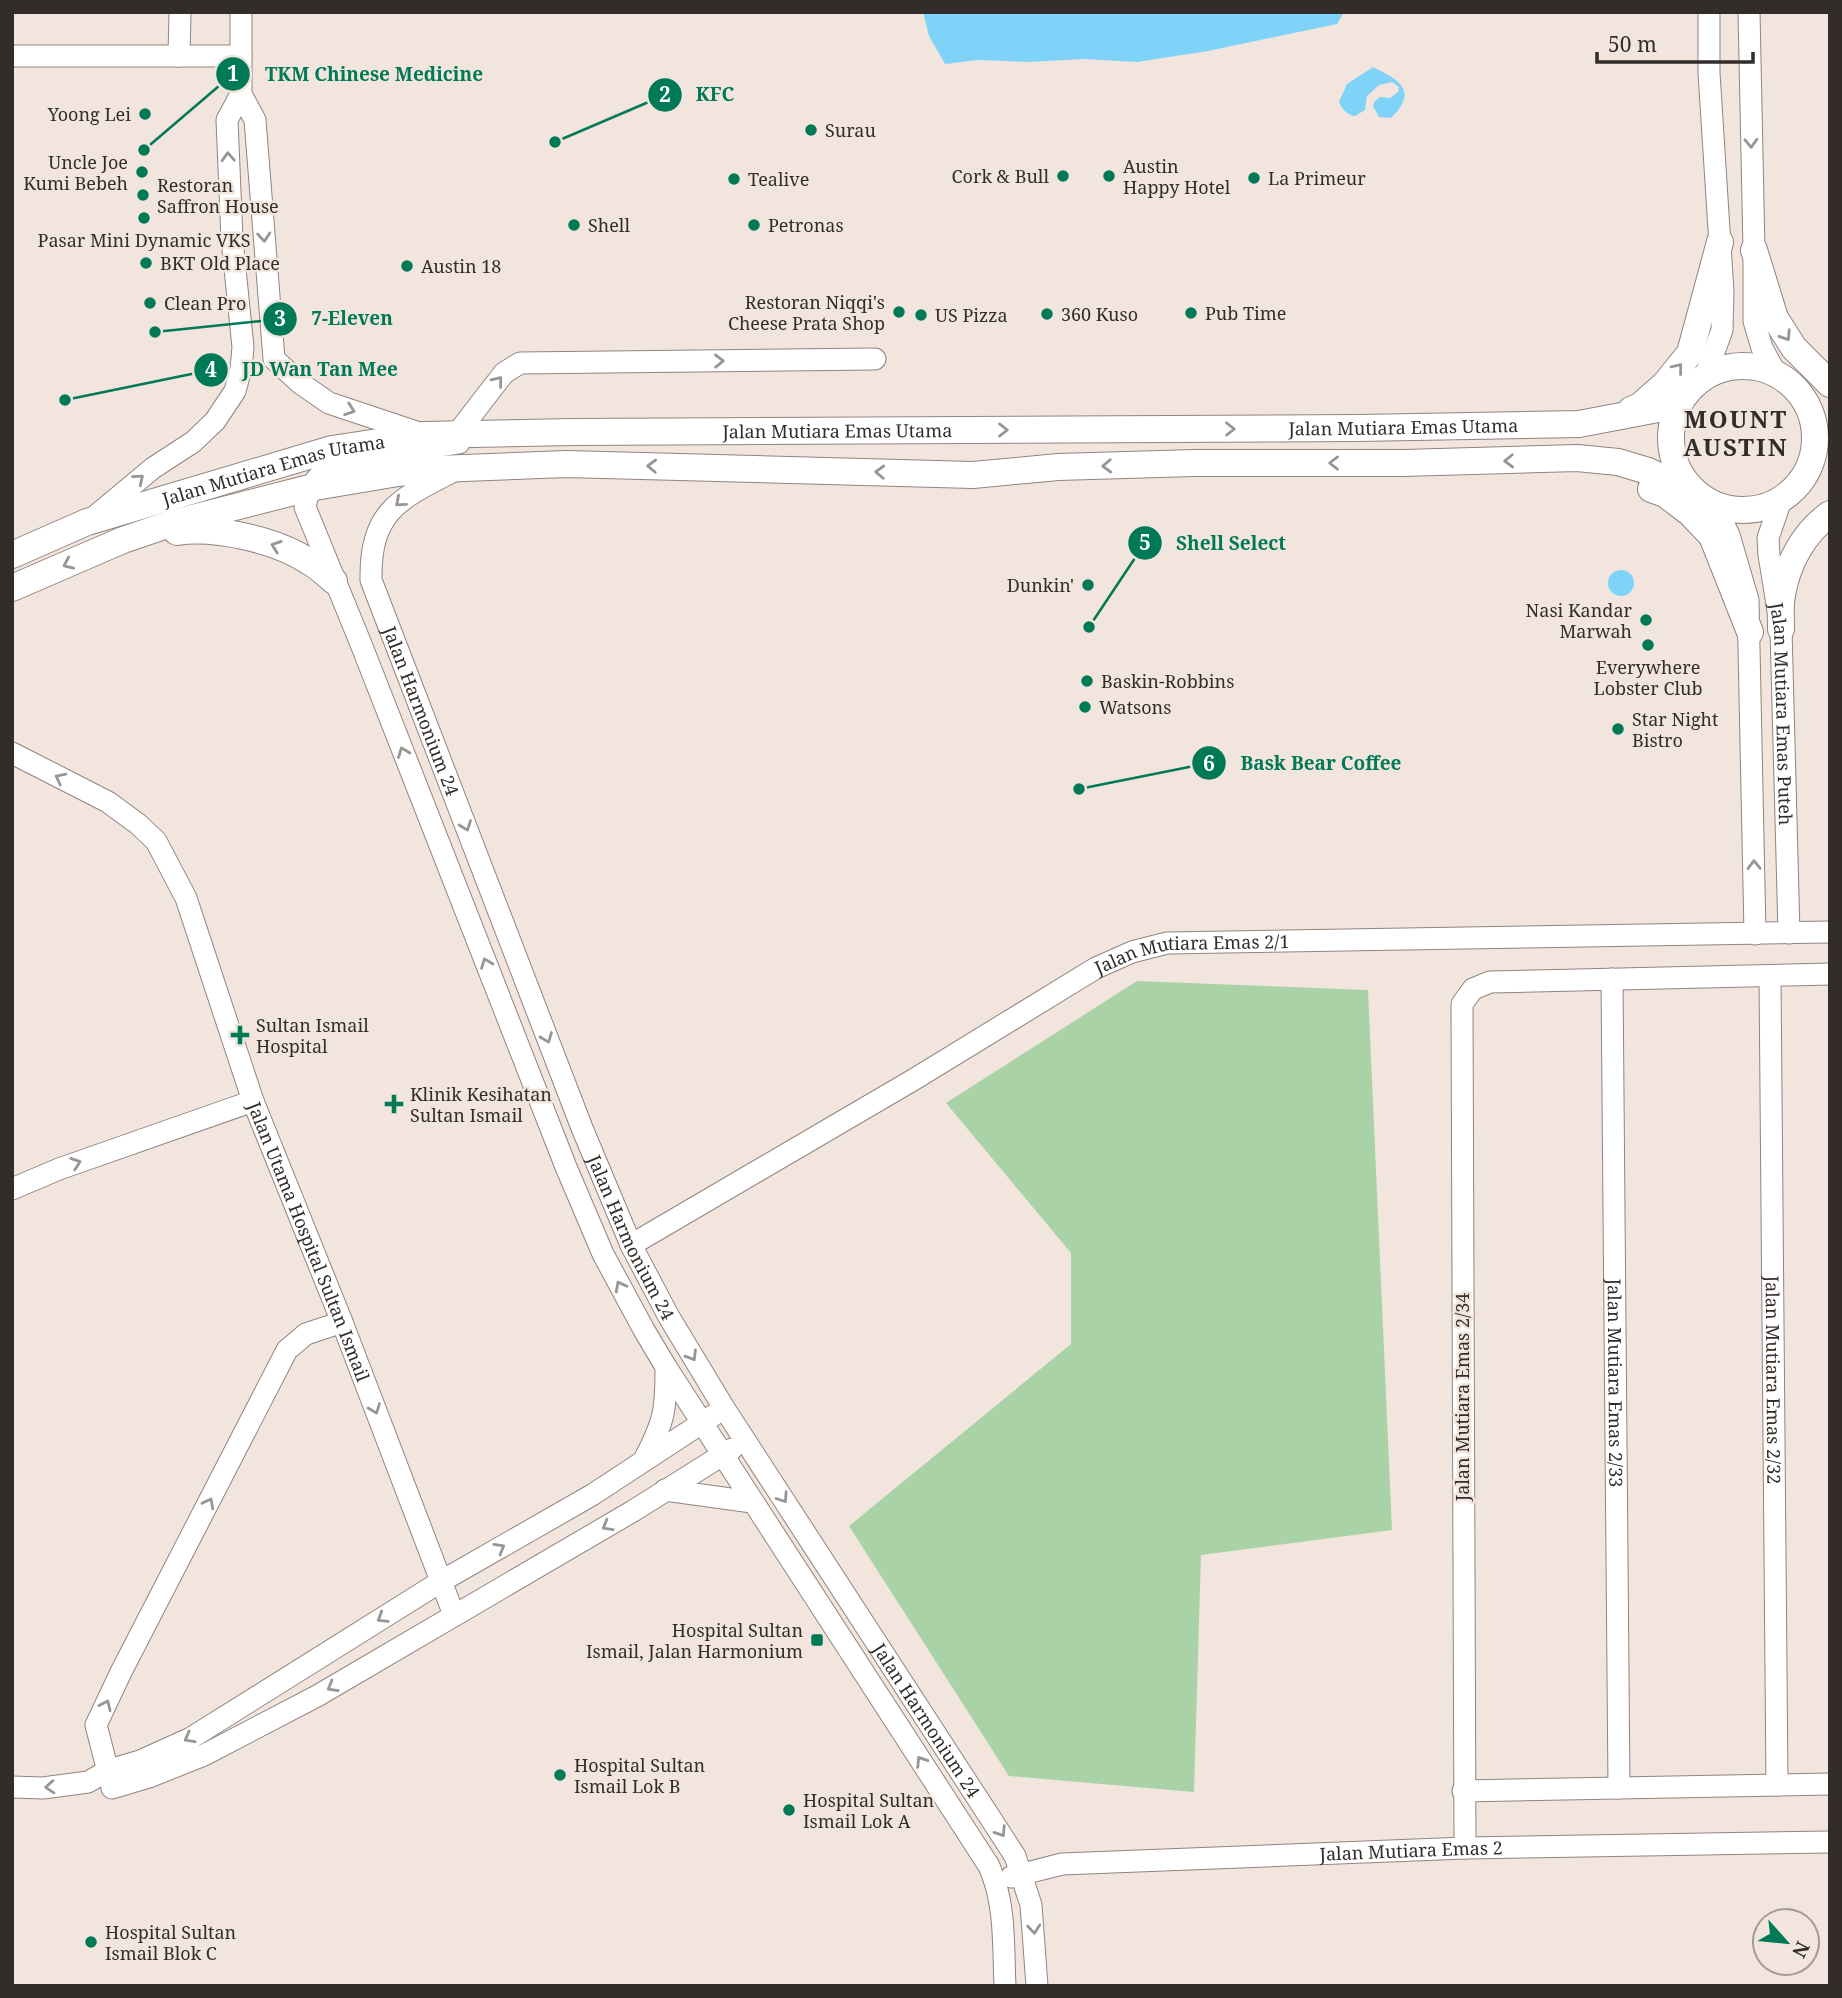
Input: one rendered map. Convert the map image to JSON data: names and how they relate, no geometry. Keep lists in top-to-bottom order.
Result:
{
  "streets": {
    "main road": ["Jalan Mutiara Emas Utama"],
    "street": [
      "Jalan Harmonium 24",
      "Jalan Mutiara Emas Puteh",
      "Jalan Mutiara Emas 2/1",
      "Jalan Utama Hospital Sultan Ismail",
      "Jalan Mutiara Emas 2/32",
      "Jalan Mutiara Emas 2/33",
      "Jalan Mutiara Emas 2/34",
      "Jalan Mutiara Emas 2"
    ]
  },
  "crossings": [
    ["Jalan Mutiara Emas Utama", "Jalan Harmonium 24"],
    ["Jalan Mutiara Emas Utama", "Jalan Mutiara Emas Puteh"],
    ["Jalan Harmonium 24", "Jalan Mutiara Emas 2/1"],
    ["Jalan Harmonium 24", "Jalan Mutiara Emas 2"],
    ["Jalan Mutiara Emas Puteh", "Jalan Mutiara Emas 2/1"],
    ["Jalan Mutiara Emas 2/33", "Jalan Mutiara Emas 2/34"],
    ["Jalan Mutiara Emas 2/34", "Jalan Mutiara Emas 2"]
  ],
  "districts": ["MOUNT AUSTIN"],
  "places": {
    "other": [
      "Yoong Lei",
      "Surau",
      "KFC",
      "TKM Chinese Medicine",
      "Uncle Joe Kumi Bebeh",
      "Cork & Bull",
      "Austin Happy Hotel",
      "La Primeur",
      "Tealive",
      "Restoran Saffron House",
      "Pasar Mini Dynamic VKS",
      "Shell",
      "Petronas",
      "BKT Old Place",
      "Austin 18",
      "Clean Pro",
      "Restoran Niqqi's Cheese Prata Shop",
      "Pub Time",
      "360 Kuso",
      "US Pizza",
      "7-Eleven",
      "JD Wan Tan Mee",
      "Dunkin'",
      "Nasi Kandar Marwah",
      "Shell Select",
      "Everywhere Lobster Club",
      "Baskin-Robbins",
      "Watsons",
      "Star Night Bistro",
      "Bask Bear Coffee",
      "Hospital Sultan Ismail Lok B",
      "Hospital Sultan Ismail Lok A",
      "Hospital Sultan Ismail Blok C"
    ],
    "health": ["Sultan Ismail Hospital", "Klinik Kesihatan Sultan Ismail"],
    "transit": ["Hospital Sultan Ismail, Jalan Harmonium"]
  },
  "scale_bar": "50 m",
  "north": "bottom right"
}
